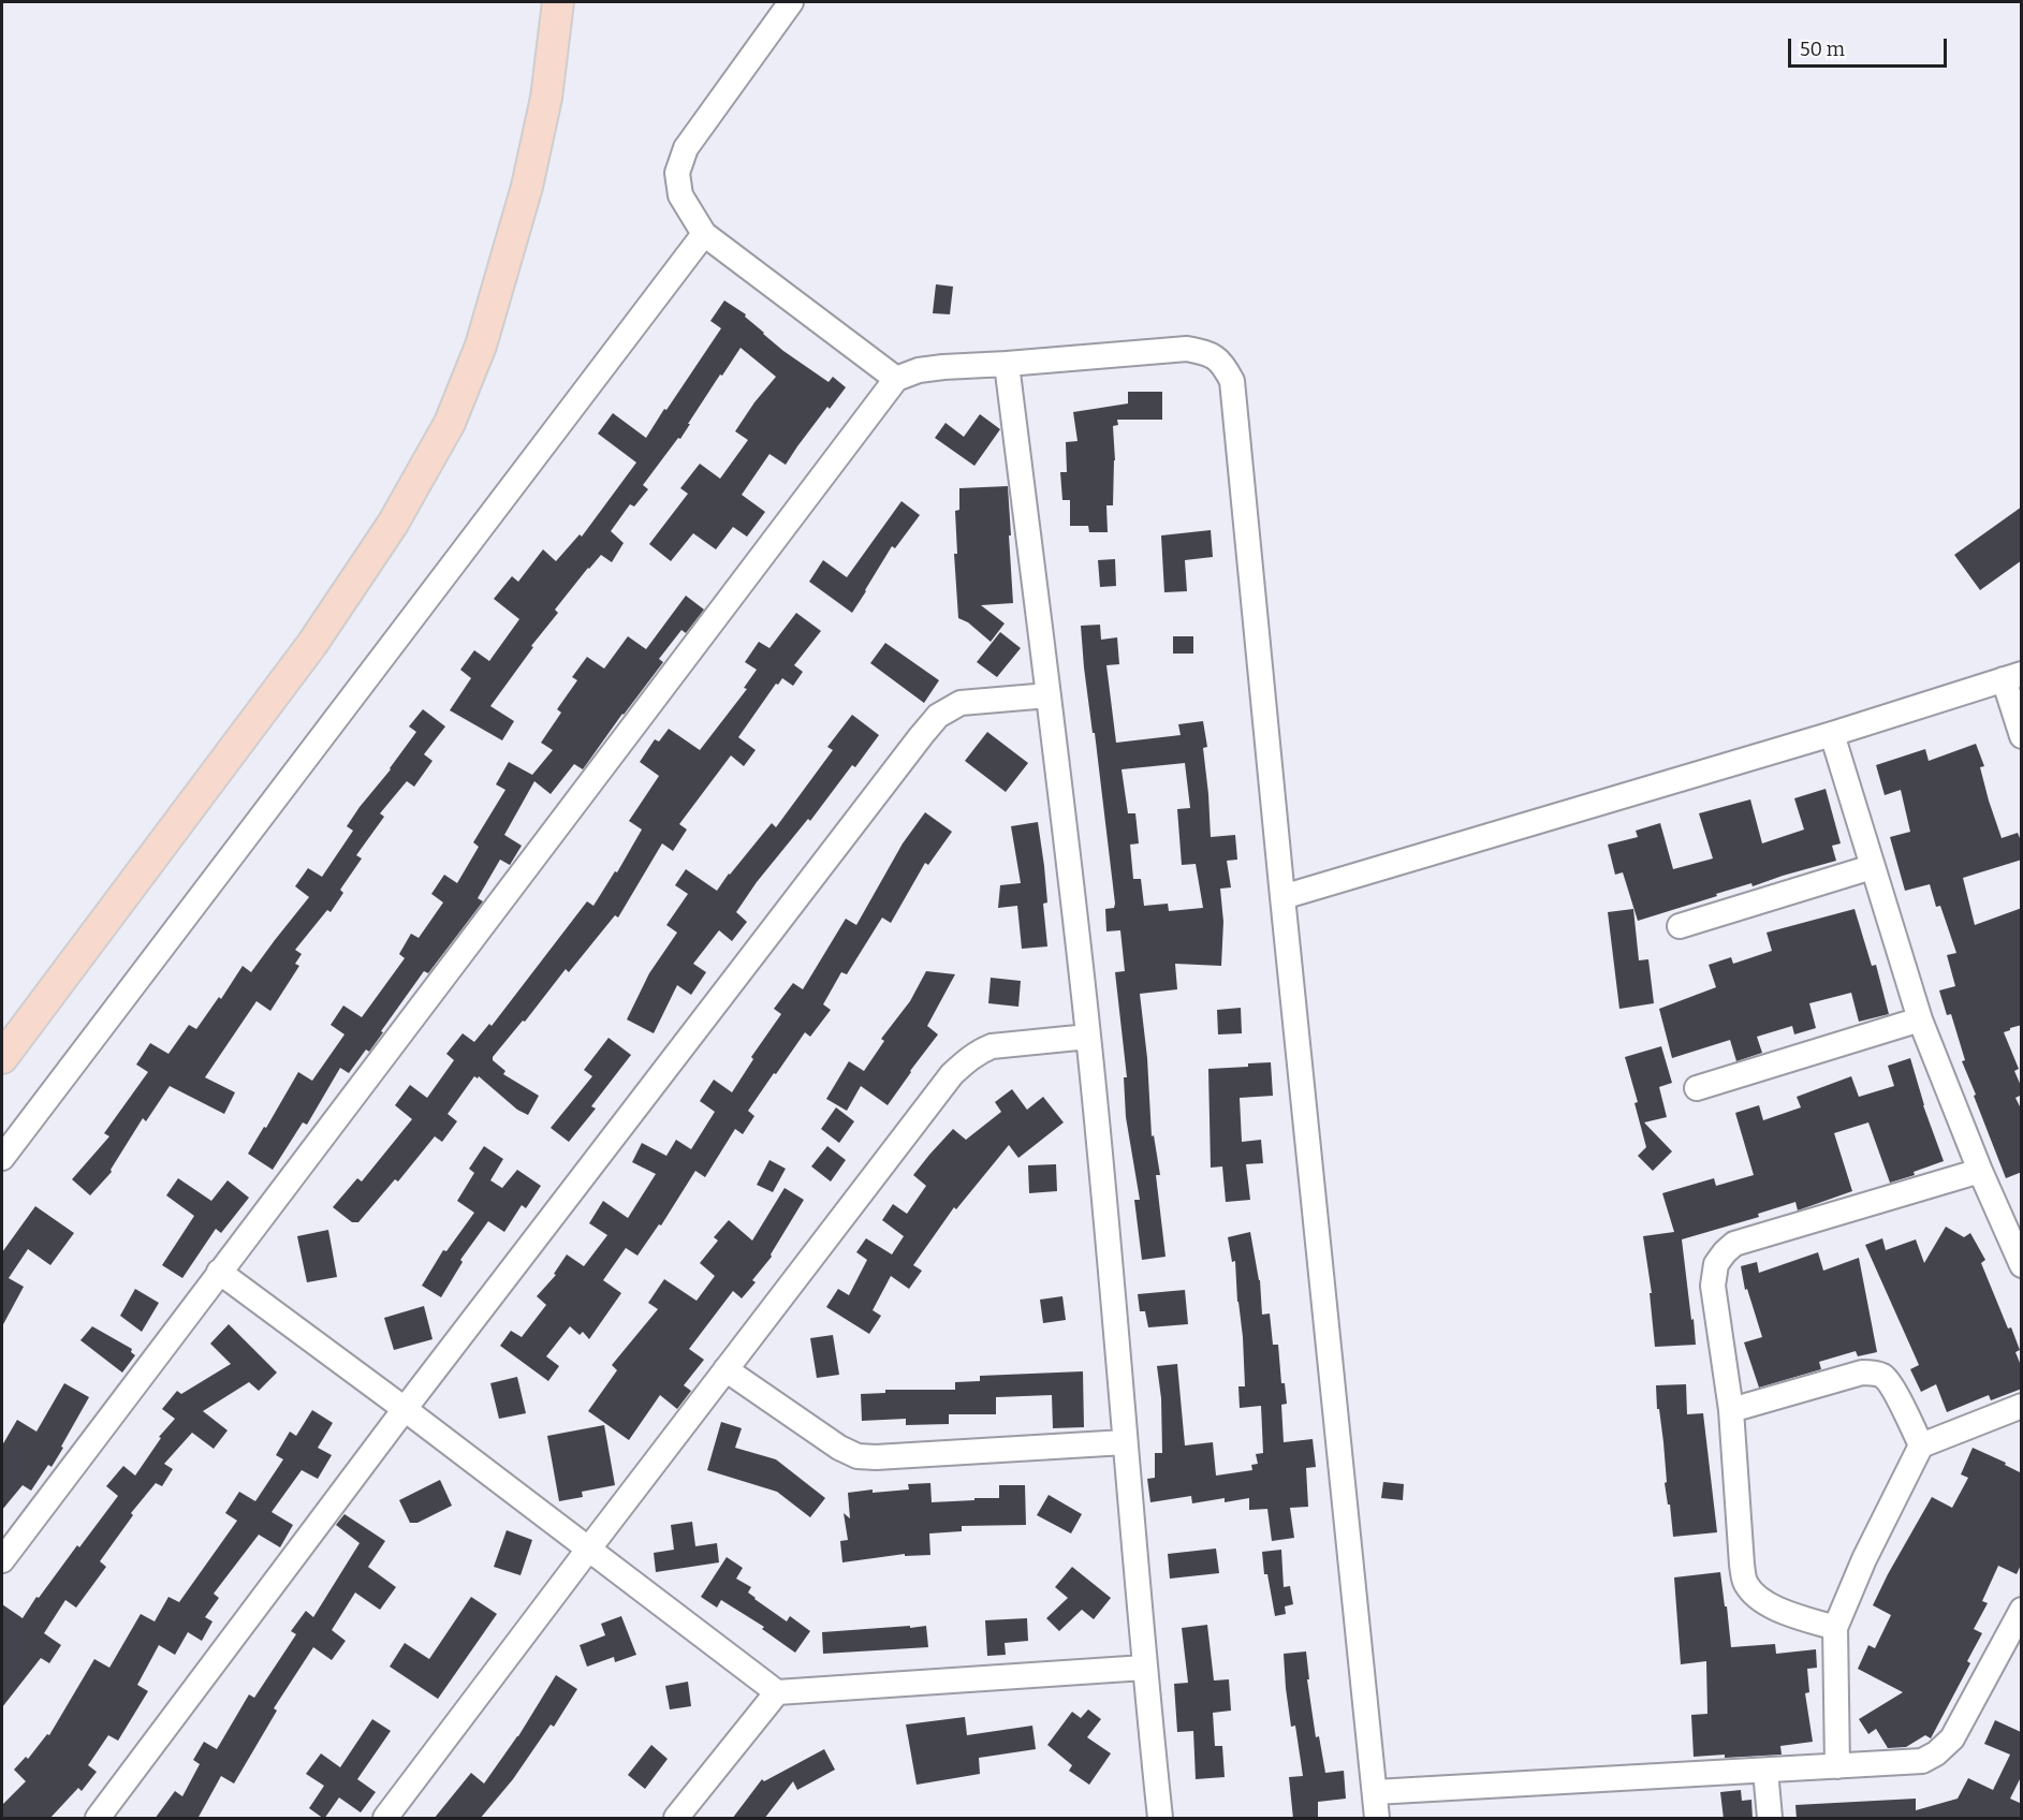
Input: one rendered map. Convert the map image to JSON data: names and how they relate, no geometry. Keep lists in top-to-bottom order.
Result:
{
  "scale_bar": "50 m"
}
